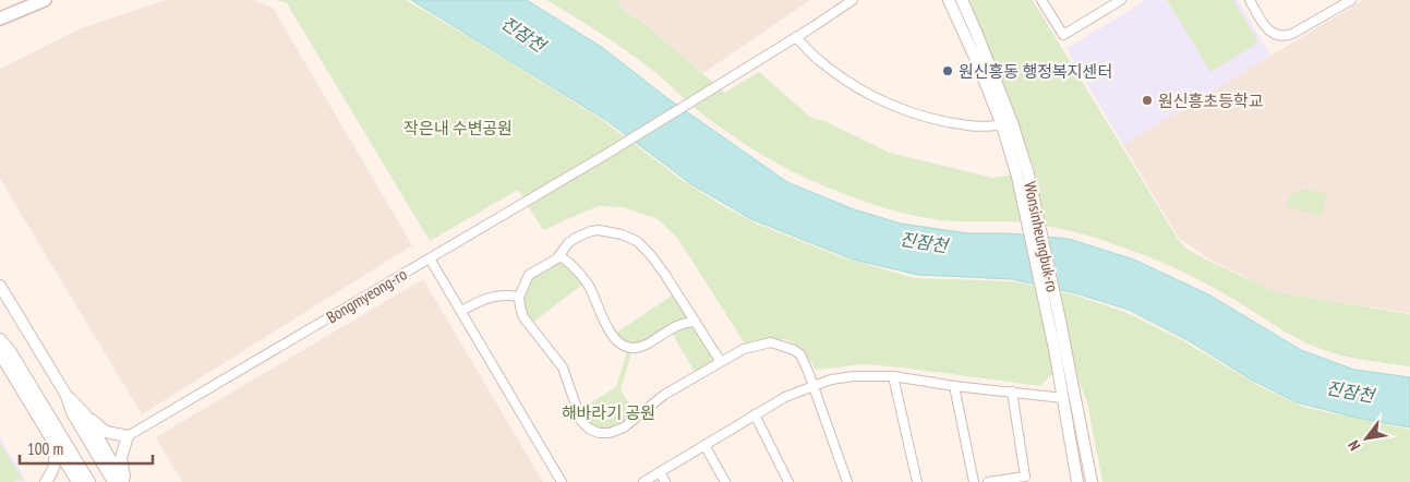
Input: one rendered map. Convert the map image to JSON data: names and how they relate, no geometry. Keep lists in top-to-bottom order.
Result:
{
  "streets": {
    "street": ["Wonsinheungbuk-ro", "Bongmyeong-ro"]
  },
  "water": ["진잠천"],
  "parks": ["작은내 수변공원", "해바라기 공원"],
  "places": ["원신흥동 행정복지센터", "원신흥초등학교"],
  "scale_bar": "100 m",
  "north": "bottom left"
}
